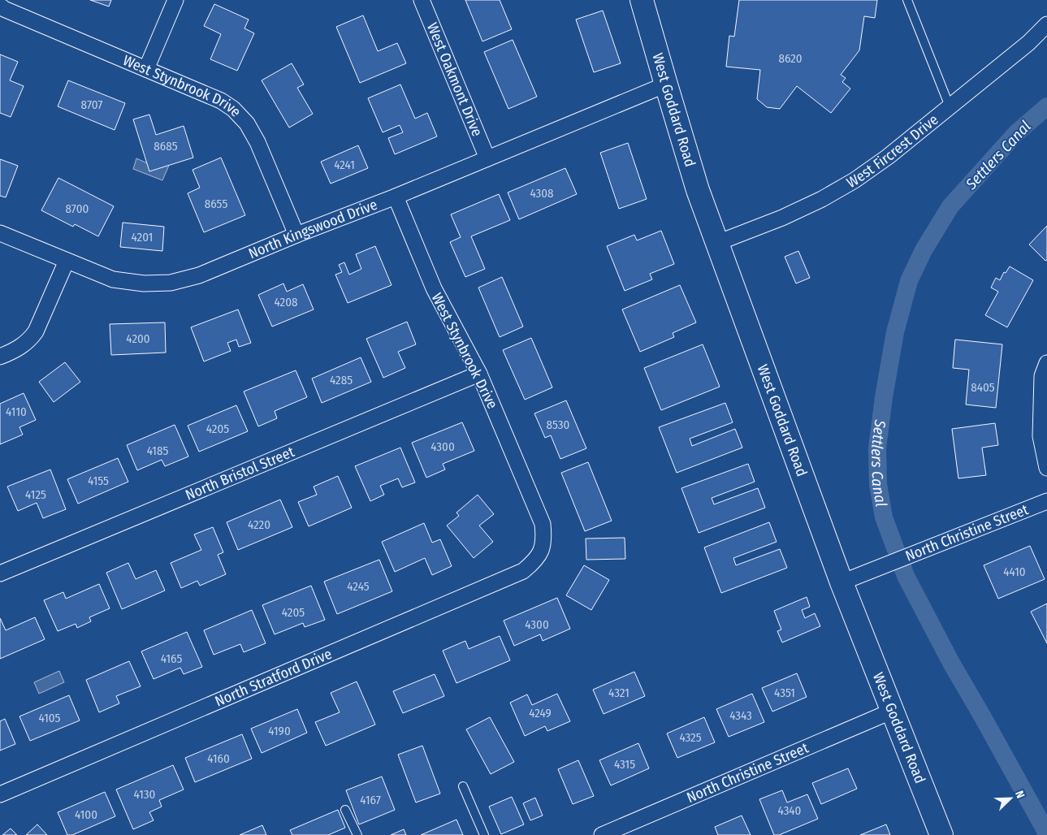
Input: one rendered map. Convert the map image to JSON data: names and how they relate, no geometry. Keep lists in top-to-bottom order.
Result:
{
  "streets": {
    "street": [
      "West Oakmont Drive",
      "West Stynbrook Drive",
      "West Goddard Road",
      "West Fircrest Drive",
      "North Kingswood Drive",
      "North Bristol Street",
      "North Christine Street",
      "North Stratford Drive"
    ]
  },
  "crossings": [
    ["West Oakmont Drive", "North Kingswood Drive"],
    ["West Stynbrook Drive", "North Kingswood Drive"],
    ["West Stynbrook Drive", "North Bristol Street"],
    ["West Stynbrook Drive", "North Stratford Drive"],
    ["West Goddard Road", "West Fircrest Drive"],
    ["West Goddard Road", "North Kingswood Drive"],
    ["West Goddard Road", "North Christine Street"]
  ],
  "water": ["Settlers Canal"],
  "house_numbers": [
    "8620",
    "8707",
    "8685",
    "4241",
    "4308",
    "8655",
    "8700",
    "4201",
    "4208",
    "4200",
    "4285",
    "8405",
    "4110",
    "8530",
    "4205",
    "4300",
    "4185",
    "4155",
    "4125",
    "4220",
    "4410",
    "4245",
    "4205",
    "4300",
    "4165",
    "4321",
    "4351",
    "4249",
    "4343",
    "4105",
    "4190",
    "4325",
    "4160",
    "4315",
    "4130",
    "4167",
    "4340",
    "4100"
  ],
  "north": "top right"
}
